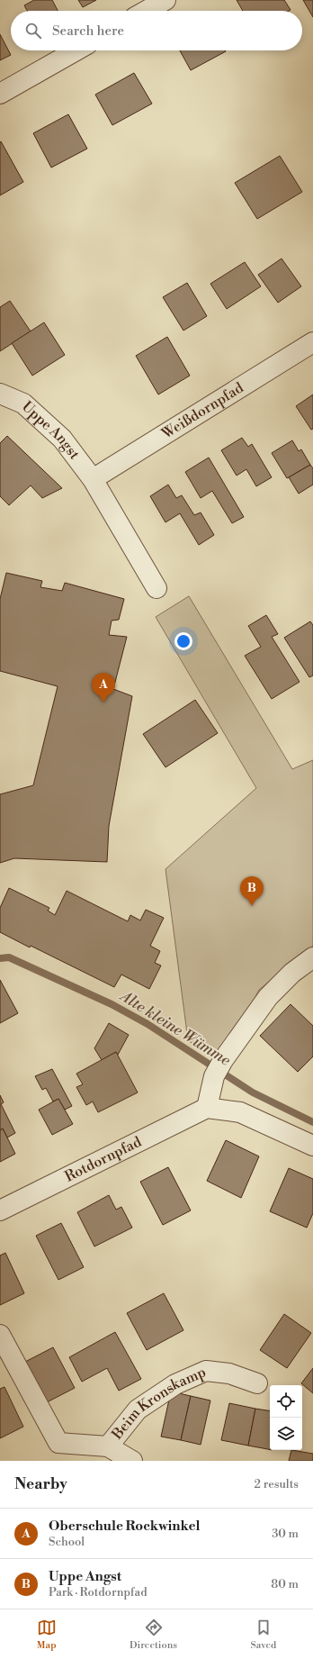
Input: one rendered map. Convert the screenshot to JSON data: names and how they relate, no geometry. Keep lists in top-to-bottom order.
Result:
{
  "streets": {
    "street": [
      "Weißdornpfad",
      "Uppe Angst",
      "Rotdornpfad",
      "Beim Kronskamp"
    ]
  },
  "crossings": [
    ["Weißdornpfad", "Uppe Angst"]
  ],
  "water": ["Alte kleine Wümme"],
  "page": {
    "search": "Search here",
    "pins": ["A", "B"],
    "heading": ["Nearby", "2 results"],
    "list": [
      {
        "mark": "A",
        "name": "Oberschule Rockwinkel",
        "note": "School",
        "value": "30 m"
      },
      {
        "mark": "B",
        "name": "Uppe Angst",
        "note": "Park · Rotdornpfad",
        "value": "80 m"
      }
    ],
    "nav": ["Map", "Directions", "Saved"]
  }
}
